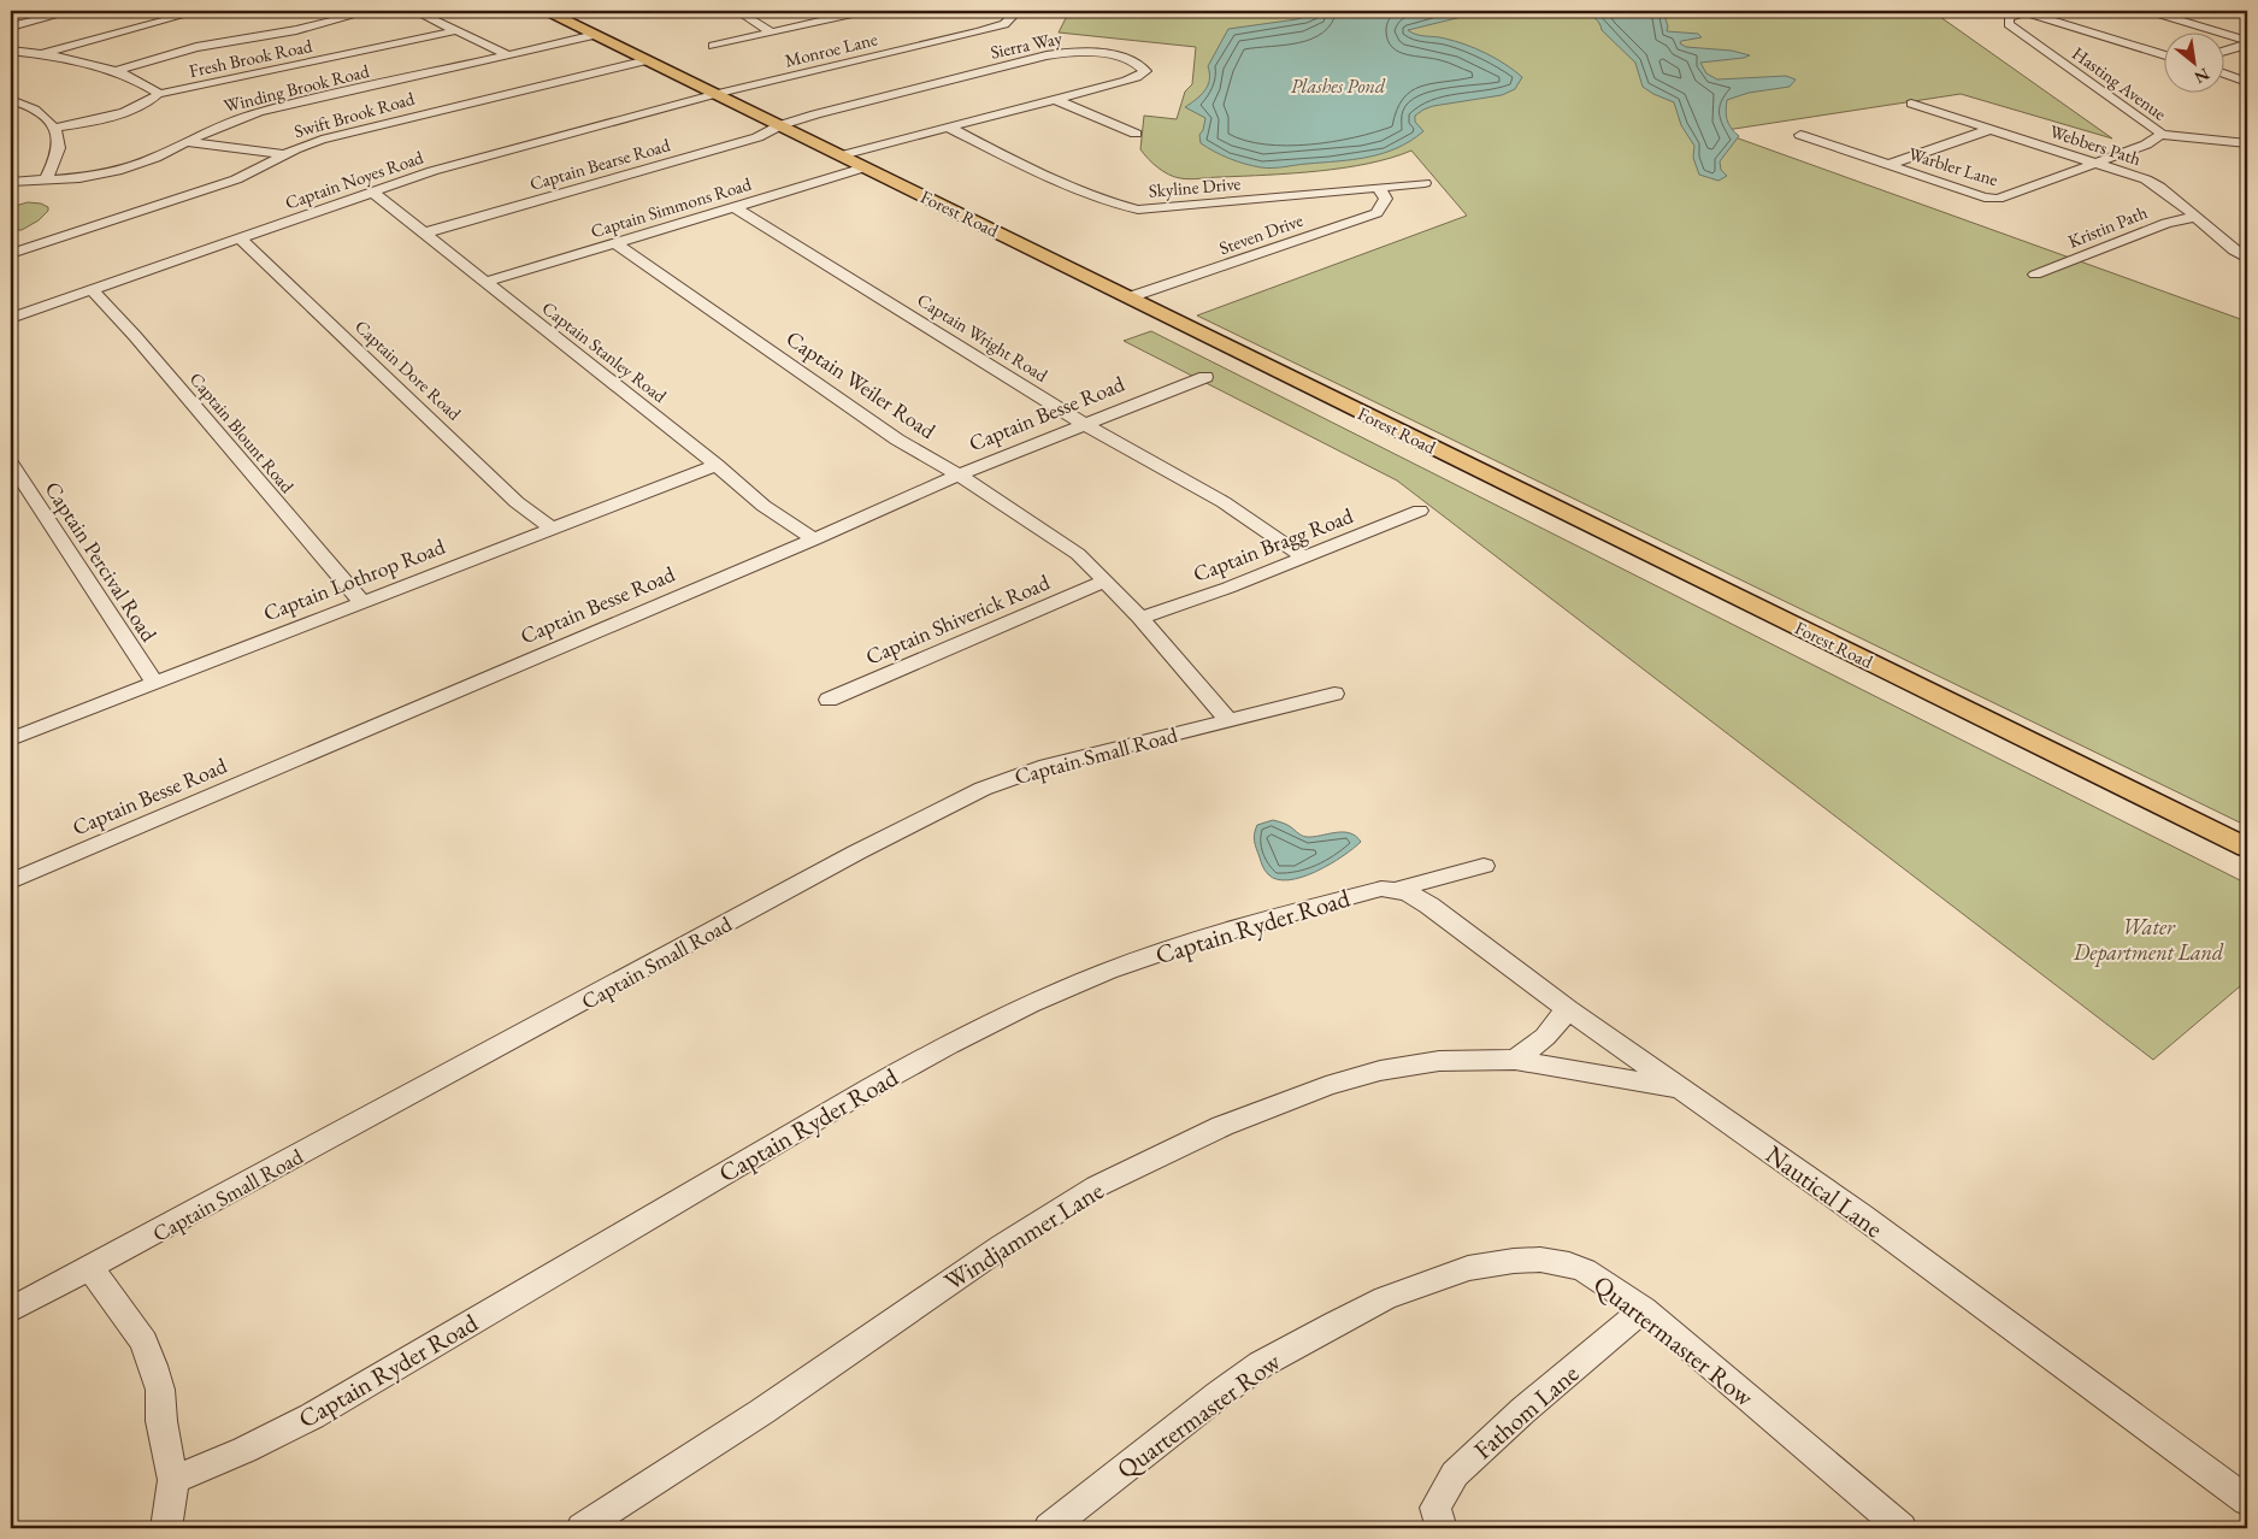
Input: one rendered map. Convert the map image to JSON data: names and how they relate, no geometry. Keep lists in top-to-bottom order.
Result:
{
  "streets": {
    "main road": ["Forest Road"],
    "street": [
      "Sierra Way",
      "Monroe Lane",
      "Fresh Brook Road",
      "Hasting Avenue",
      "Winding Brook Road",
      "Swift Brook Road",
      "Webbers Path",
      "Captain Bearse Road",
      "Warbler Lane",
      "Captain Noyes Road",
      "Skyline Drive",
      "Captain Simmons Road",
      "Kristin Path",
      "Steven Drive",
      "Captain Wright Road",
      "Captain Stanley Road",
      "Captain Dore Road",
      "Captain Weiler Road",
      "Captain Besse Road",
      "Captain Blount Road",
      "Captain Bragg Road",
      "Captain Percival Road",
      "Captain Lothrop Road",
      "Captain Shiverick Road",
      "Captain Small Road",
      "Captain Ryder Road",
      "Nautical Lane",
      "Windjammer Lane",
      "Quartermaster Row",
      "Fathom Lane"
    ]
  },
  "crossings": [
    ["Sierra Way", "Captain Bearse Road"],
    ["Sierra Way", "Skyline Drive"],
    ["Sierra Way", "Forest Road"],
    ["Monroe Lane", "Captain Noyes Road"],
    ["Monroe Lane", "Forest Road"],
    ["Hasting Avenue", "Warbler Lane"],
    ["Winding Brook Road", "Forest Road"],
    ["Swift Brook Road", "Forest Road"],
    ["Webbers Path", "Warbler Lane"],
    ["Webbers Path", "Kristin Path"],
    ["Captain Bearse Road", "Forest Road"],
    ["Captain Bearse Road", "Captain Stanley Road"],
    ["Captain Noyes Road", "Forest Road"],
    ["Captain Noyes Road", "Captain Stanley Road"],
    ["Captain Noyes Road", "Captain Dore Road"],
    ["Captain Noyes Road", "Captain Blount Road"],
    ["Skyline Drive", "Steven Drive"],
    ["Captain Simmons Road", "Forest Road"],
    ["Captain Simmons Road", "Captain Wright Road"],
    ["Captain Simmons Road", "Captain Stanley Road"],
    ["Captain Simmons Road", "Captain Weiler Road"],
    ["Forest Road", "Steven Drive"],
    ["Captain Wright Road", "Captain Besse Road"],
    ["Captain Wright Road", "Captain Bragg Road"],
    ["Captain Stanley Road", "Captain Besse Road"],
    ["Captain Stanley Road", "Captain Lothrop Road"],
    ["Captain Dore Road", "Captain Lothrop Road"],
    ["Captain Weiler Road", "Captain Besse Road"],
    ["Captain Weiler Road", "Captain Bragg Road"],
    ["Captain Weiler Road", "Captain Shiverick Road"],
    ["Captain Weiler Road", "Captain Small Road"],
    ["Captain Blount Road", "Captain Lothrop Road"],
    ["Captain Percival Road", "Captain Lothrop Road"],
    ["Captain Ryder Road", "Nautical Lane"],
    ["Nautical Lane", "Windjammer Lane"],
    ["Quartermaster Row", "Fathom Lane"]
  ],
  "water": ["Plashes Pond"],
  "parks": ["Water Department Land"],
  "north": "bottom right"
}
